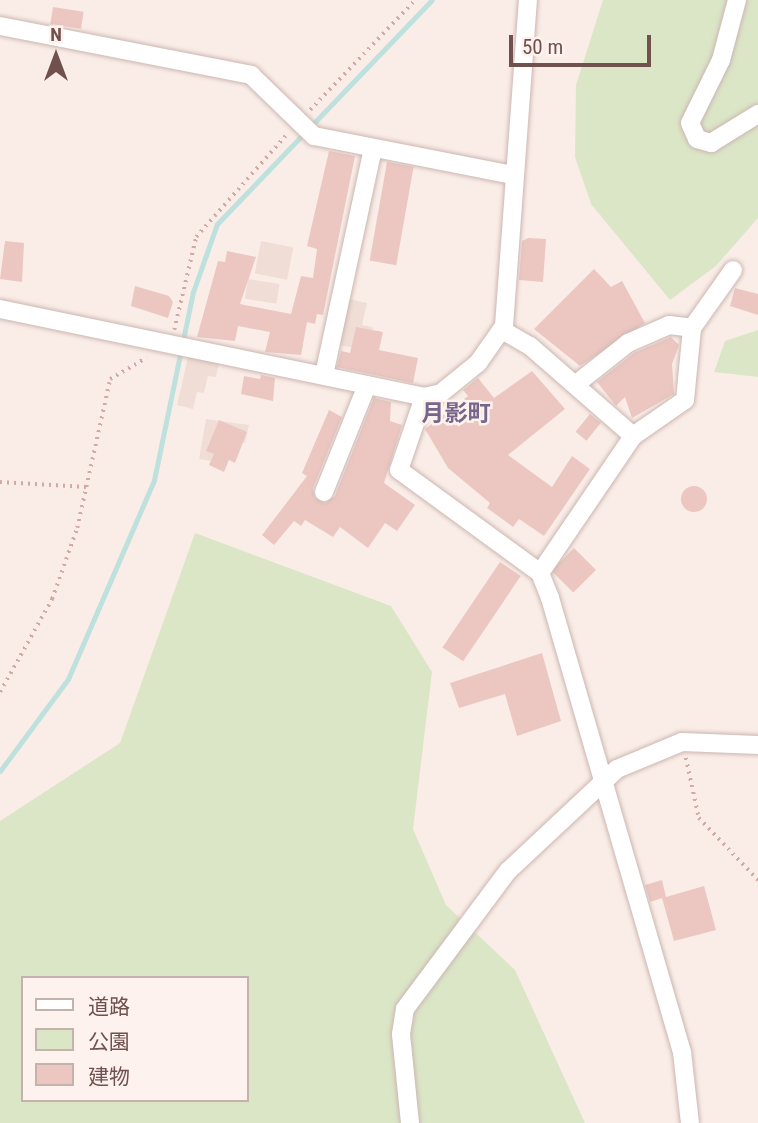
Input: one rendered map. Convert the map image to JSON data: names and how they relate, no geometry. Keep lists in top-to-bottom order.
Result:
{
  "districts": ["月影町"],
  "legend": ["道路", "公園", "建物"],
  "scale_bar": "50 m",
  "north": "top"
}
